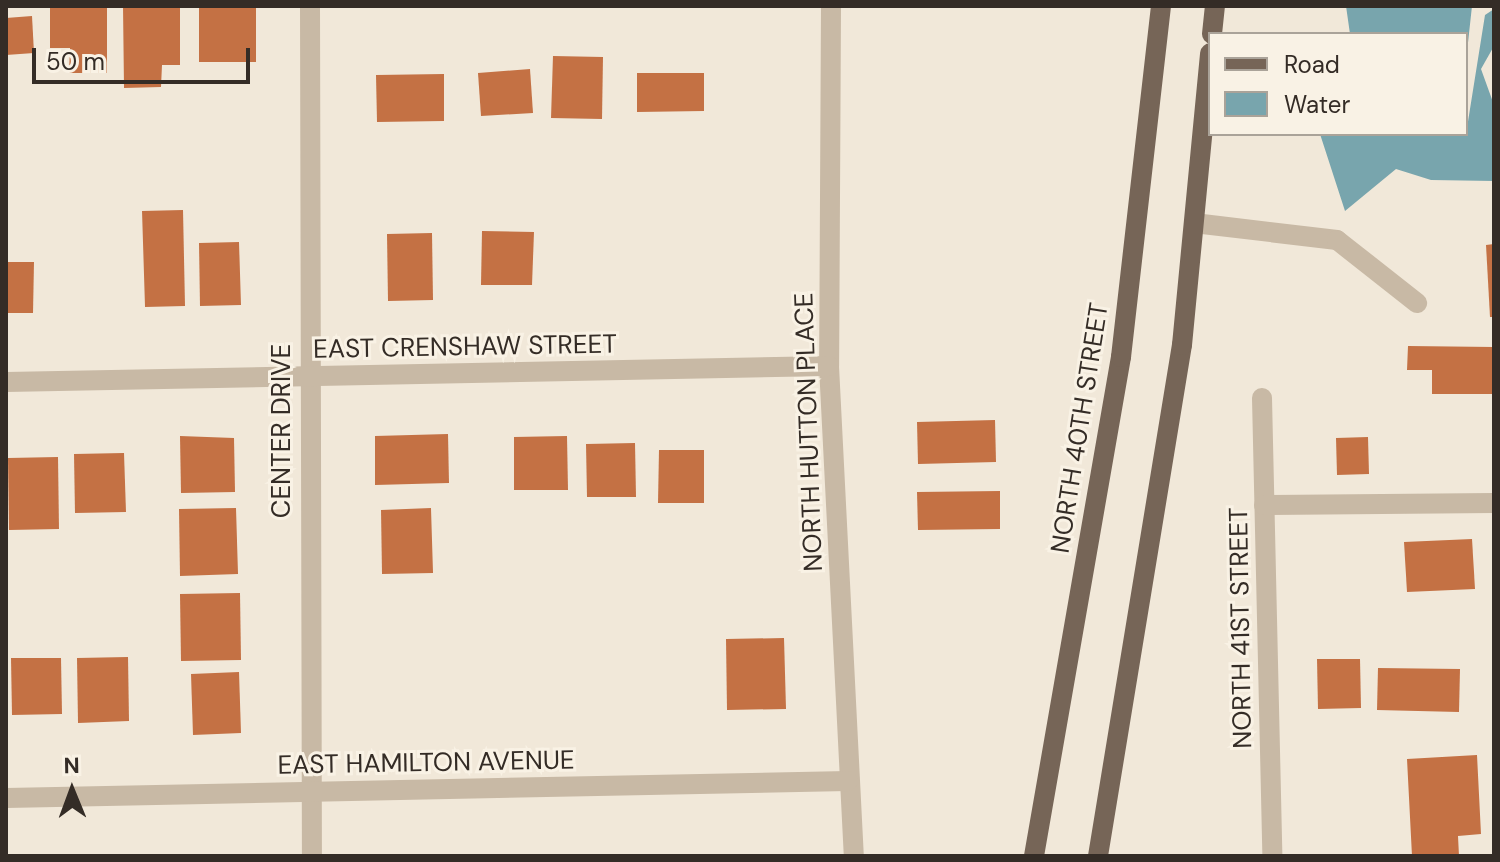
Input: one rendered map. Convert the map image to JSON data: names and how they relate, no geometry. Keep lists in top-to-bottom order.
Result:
{
  "streets": {
    "main road": ["NORTH 40TH STREET"],
    "street": [
      "EAST CRENSHAW STREET",
      "CENTER DRIVE",
      "NORTH HUTTON PLACE",
      "NORTH 41ST STREET",
      "EAST HAMILTON AVENUE"
    ]
  },
  "crossings": [
    ["EAST CRENSHAW STREET", "CENTER DRIVE"],
    ["EAST CRENSHAW STREET", "NORTH HUTTON PLACE"],
    ["CENTER DRIVE", "EAST HAMILTON AVENUE"],
    ["NORTH HUTTON PLACE", "EAST HAMILTON AVENUE"]
  ],
  "legend": ["Road", "Water"],
  "scale_bar": "50 m",
  "north": "top"
}
